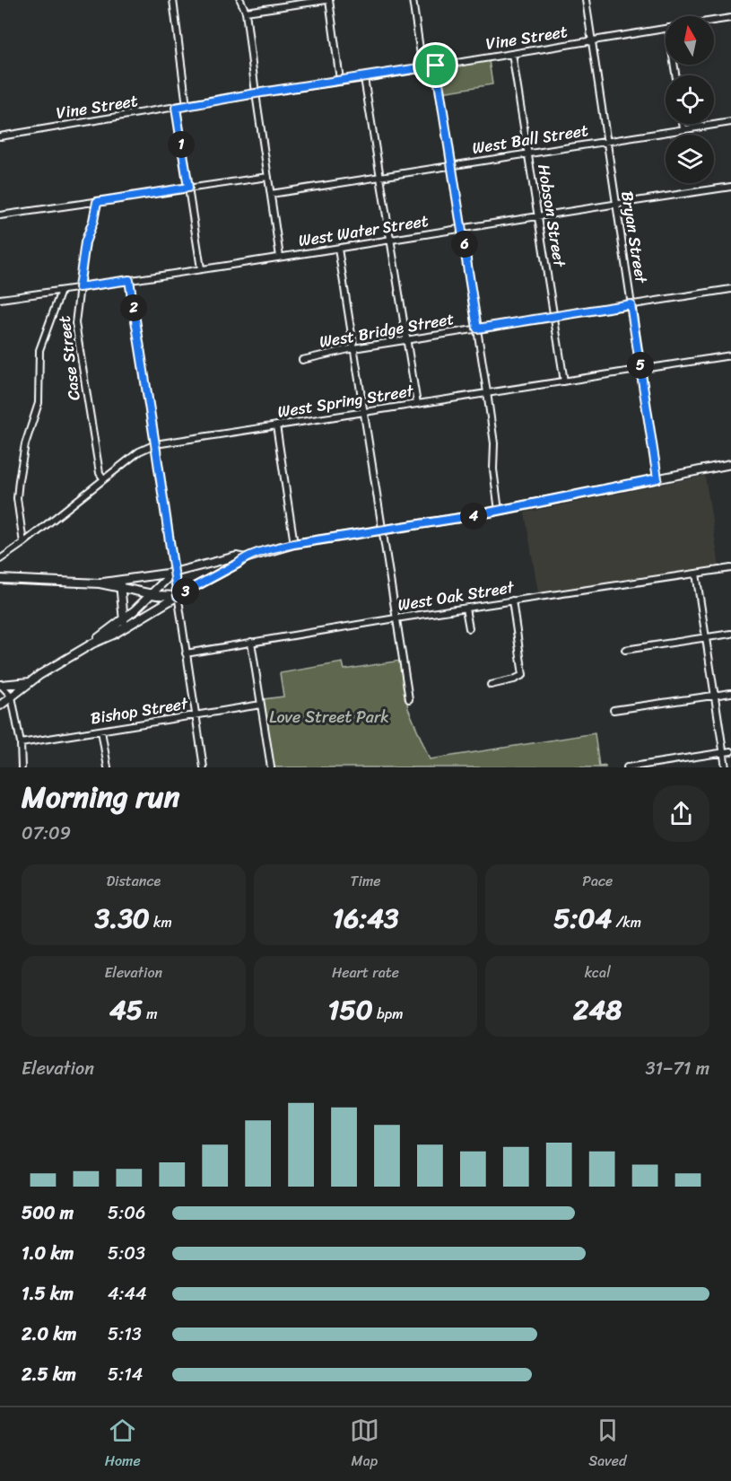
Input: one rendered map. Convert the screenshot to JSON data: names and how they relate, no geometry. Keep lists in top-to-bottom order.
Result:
{
  "streets": {
    "street": [
      "Vine Street",
      "West Ball Street",
      "Hobson Street",
      "West Water Street",
      "Bryan Street",
      "West Bridge Street",
      "Case Street",
      "West Spring Street",
      "West Oak Street",
      "Bishop Street"
    ]
  },
  "crossings": [
    ["Vine Street", "Hobson Street"],
    ["Vine Street", "Bryan Street"],
    ["West Ball Street", "Hobson Street"],
    ["West Ball Street", "Bryan Street"],
    ["Hobson Street", "West Water Street"],
    ["Hobson Street", "West Bridge Street"],
    ["Hobson Street", "West Spring Street"],
    ["West Water Street", "Bryan Street"],
    ["West Water Street", "Case Street"],
    ["Bryan Street", "West Bridge Street"],
    ["Bryan Street", "West Spring Street"],
    ["Case Street", "West Spring Street"]
  ],
  "parks": ["Love Street Park"],
  "north": "top",
  "page": {
    "pins": [
      "1",
      "6",
      "2",
      "5",
      "4",
      "3"
    ],
    "heading": ["Morning run", "07:09"],
    "stats": [
      ["Distance", "3.30 km"],
      ["Time", "16:43"],
      ["Pace", "5:04 /km"],
      ["Elevation", "45 m"],
      ["Heart rate", "150 bpm"],
      ["kcal", "248"]
    ],
    "chart": ["Elevation", "31–71 m"],
    "list": [
      {
        "name": "500 m",
        "note": "5:06"
      },
      {
        "name": "1.0 km",
        "note": "5:03"
      },
      {
        "name": "1.5 km",
        "note": "4:44"
      },
      {
        "name": "2.0 km",
        "note": "5:13"
      },
      {
        "name": "2.5 km",
        "note": "5:14"
      }
    ],
    "tabs": ["Home", "Map", "Saved"]
  }
}
